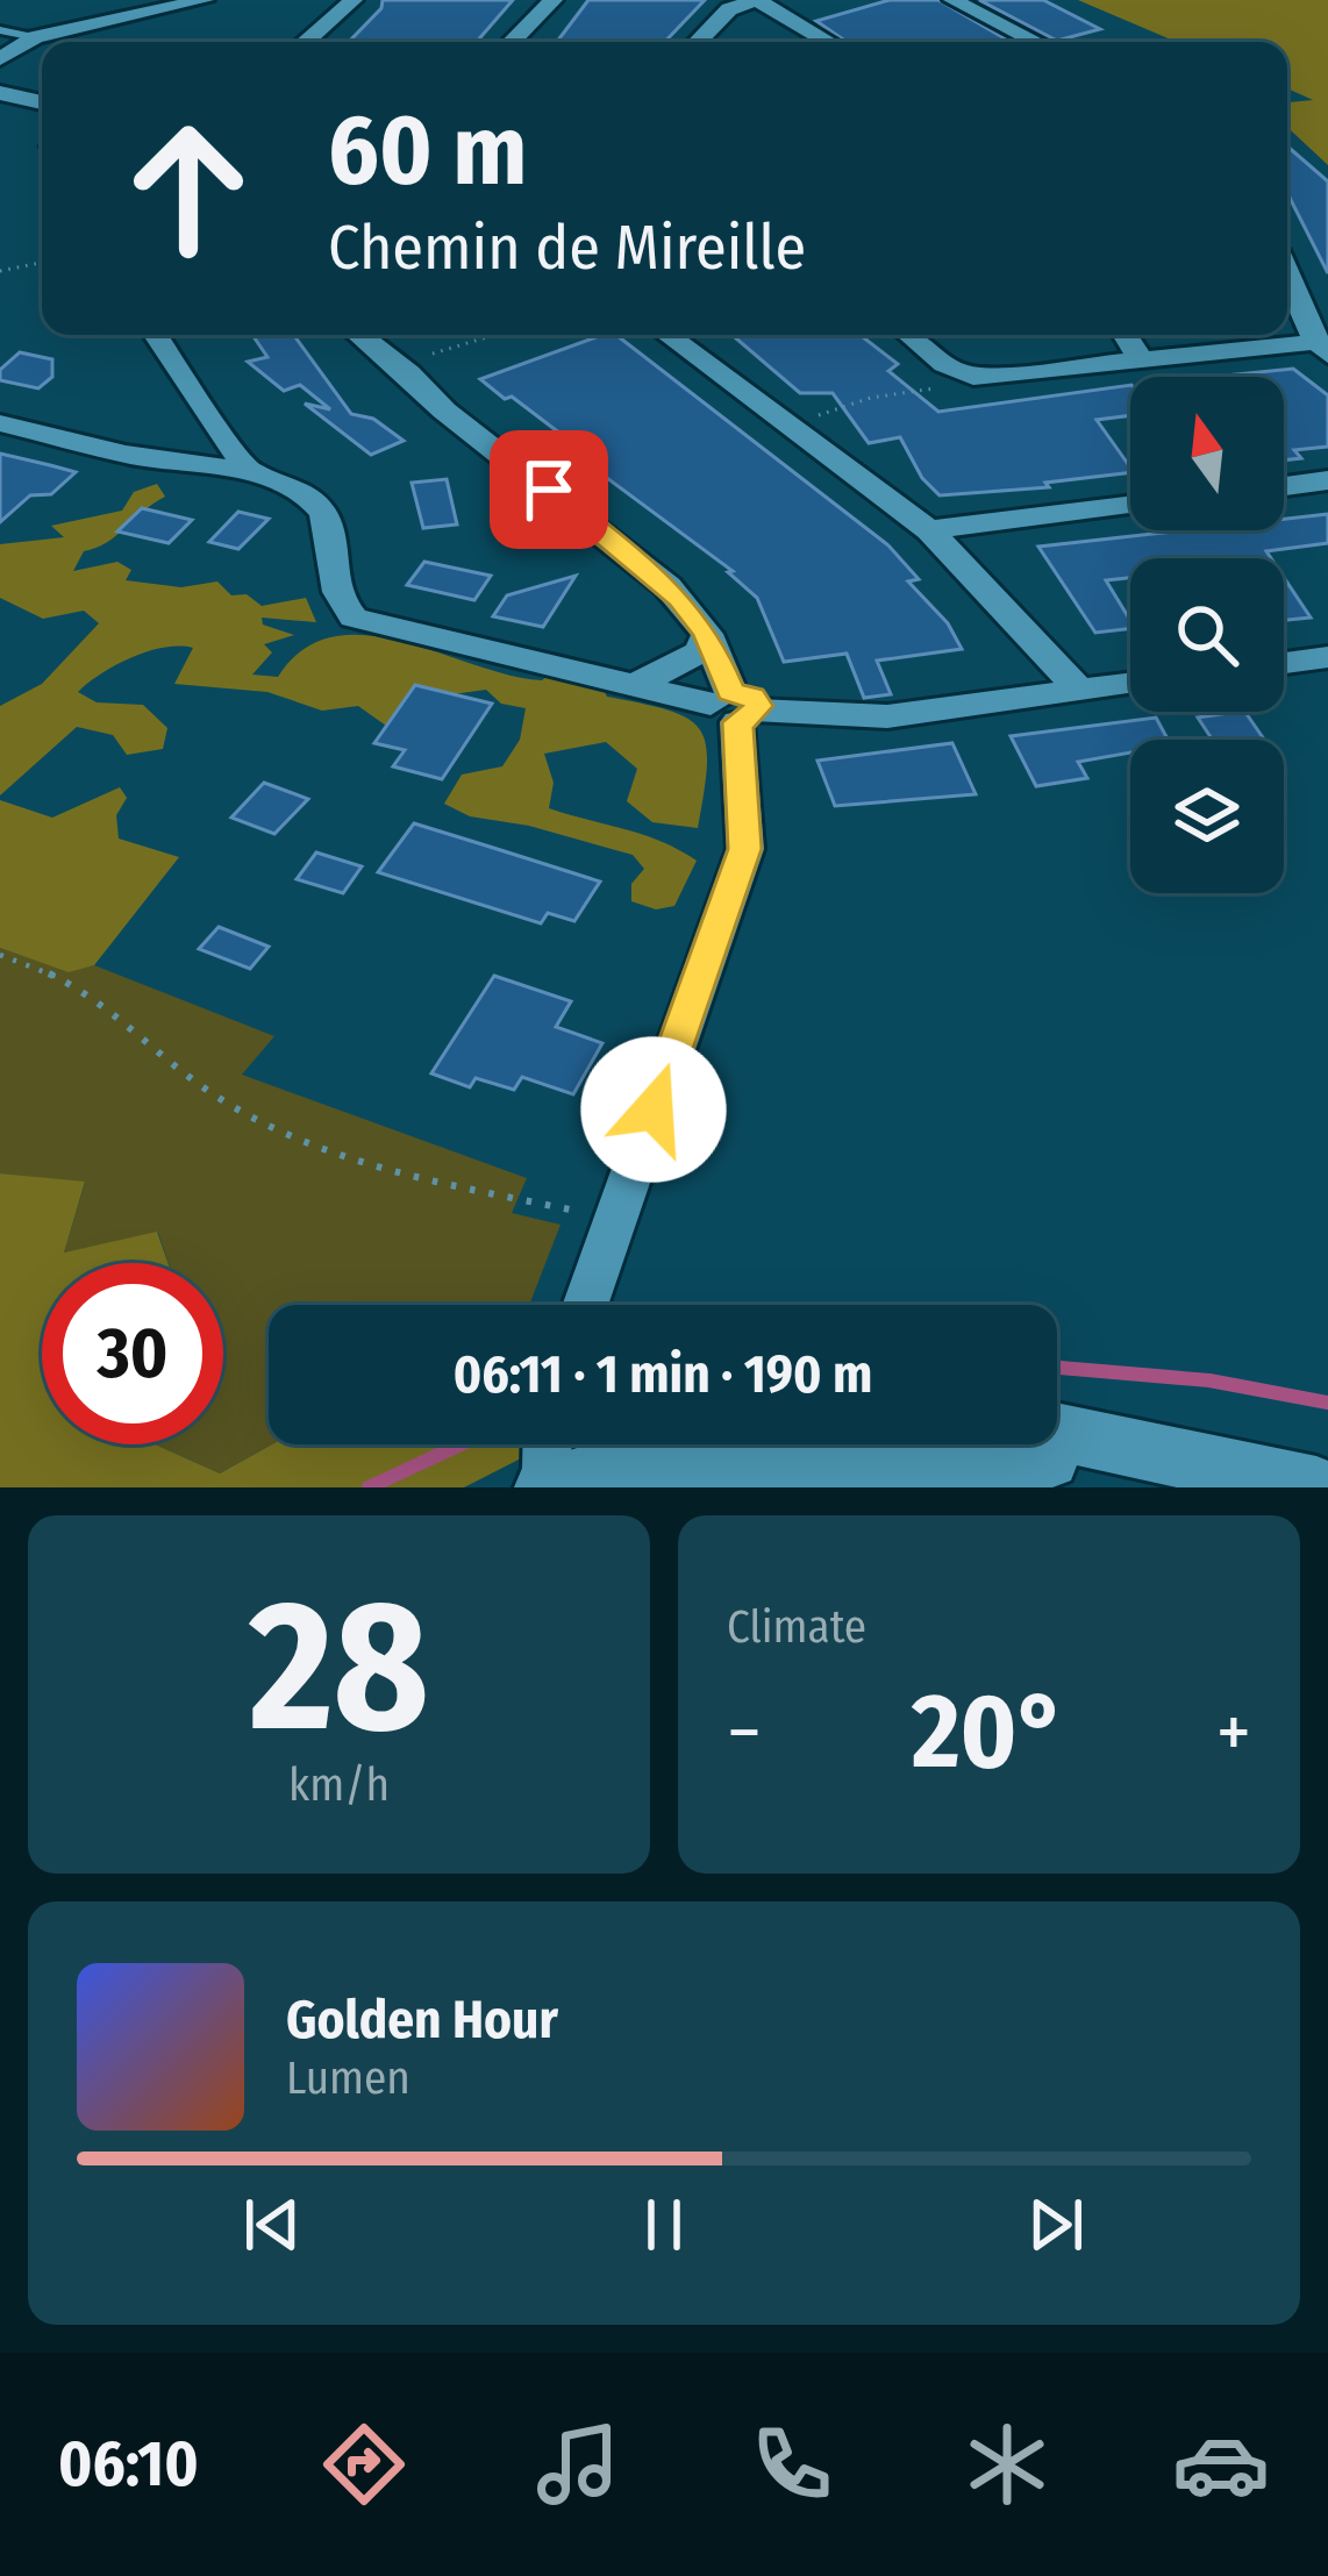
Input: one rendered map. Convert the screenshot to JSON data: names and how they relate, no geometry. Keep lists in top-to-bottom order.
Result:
{
  "north": "top",
  "page": {
    "turn": ["60 m", "Chemin de Mireille"],
    "limit": "30",
    "trip": "06:11 · 1 min · 190 m",
    "tile": [
      ["28", "km/h"],
      "Climate"
    ],
    "heat": ["−", "20°", "+"],
    "song": ["Golden Hour", "Lumen"],
    "tabs": "06:10"
  }
}
